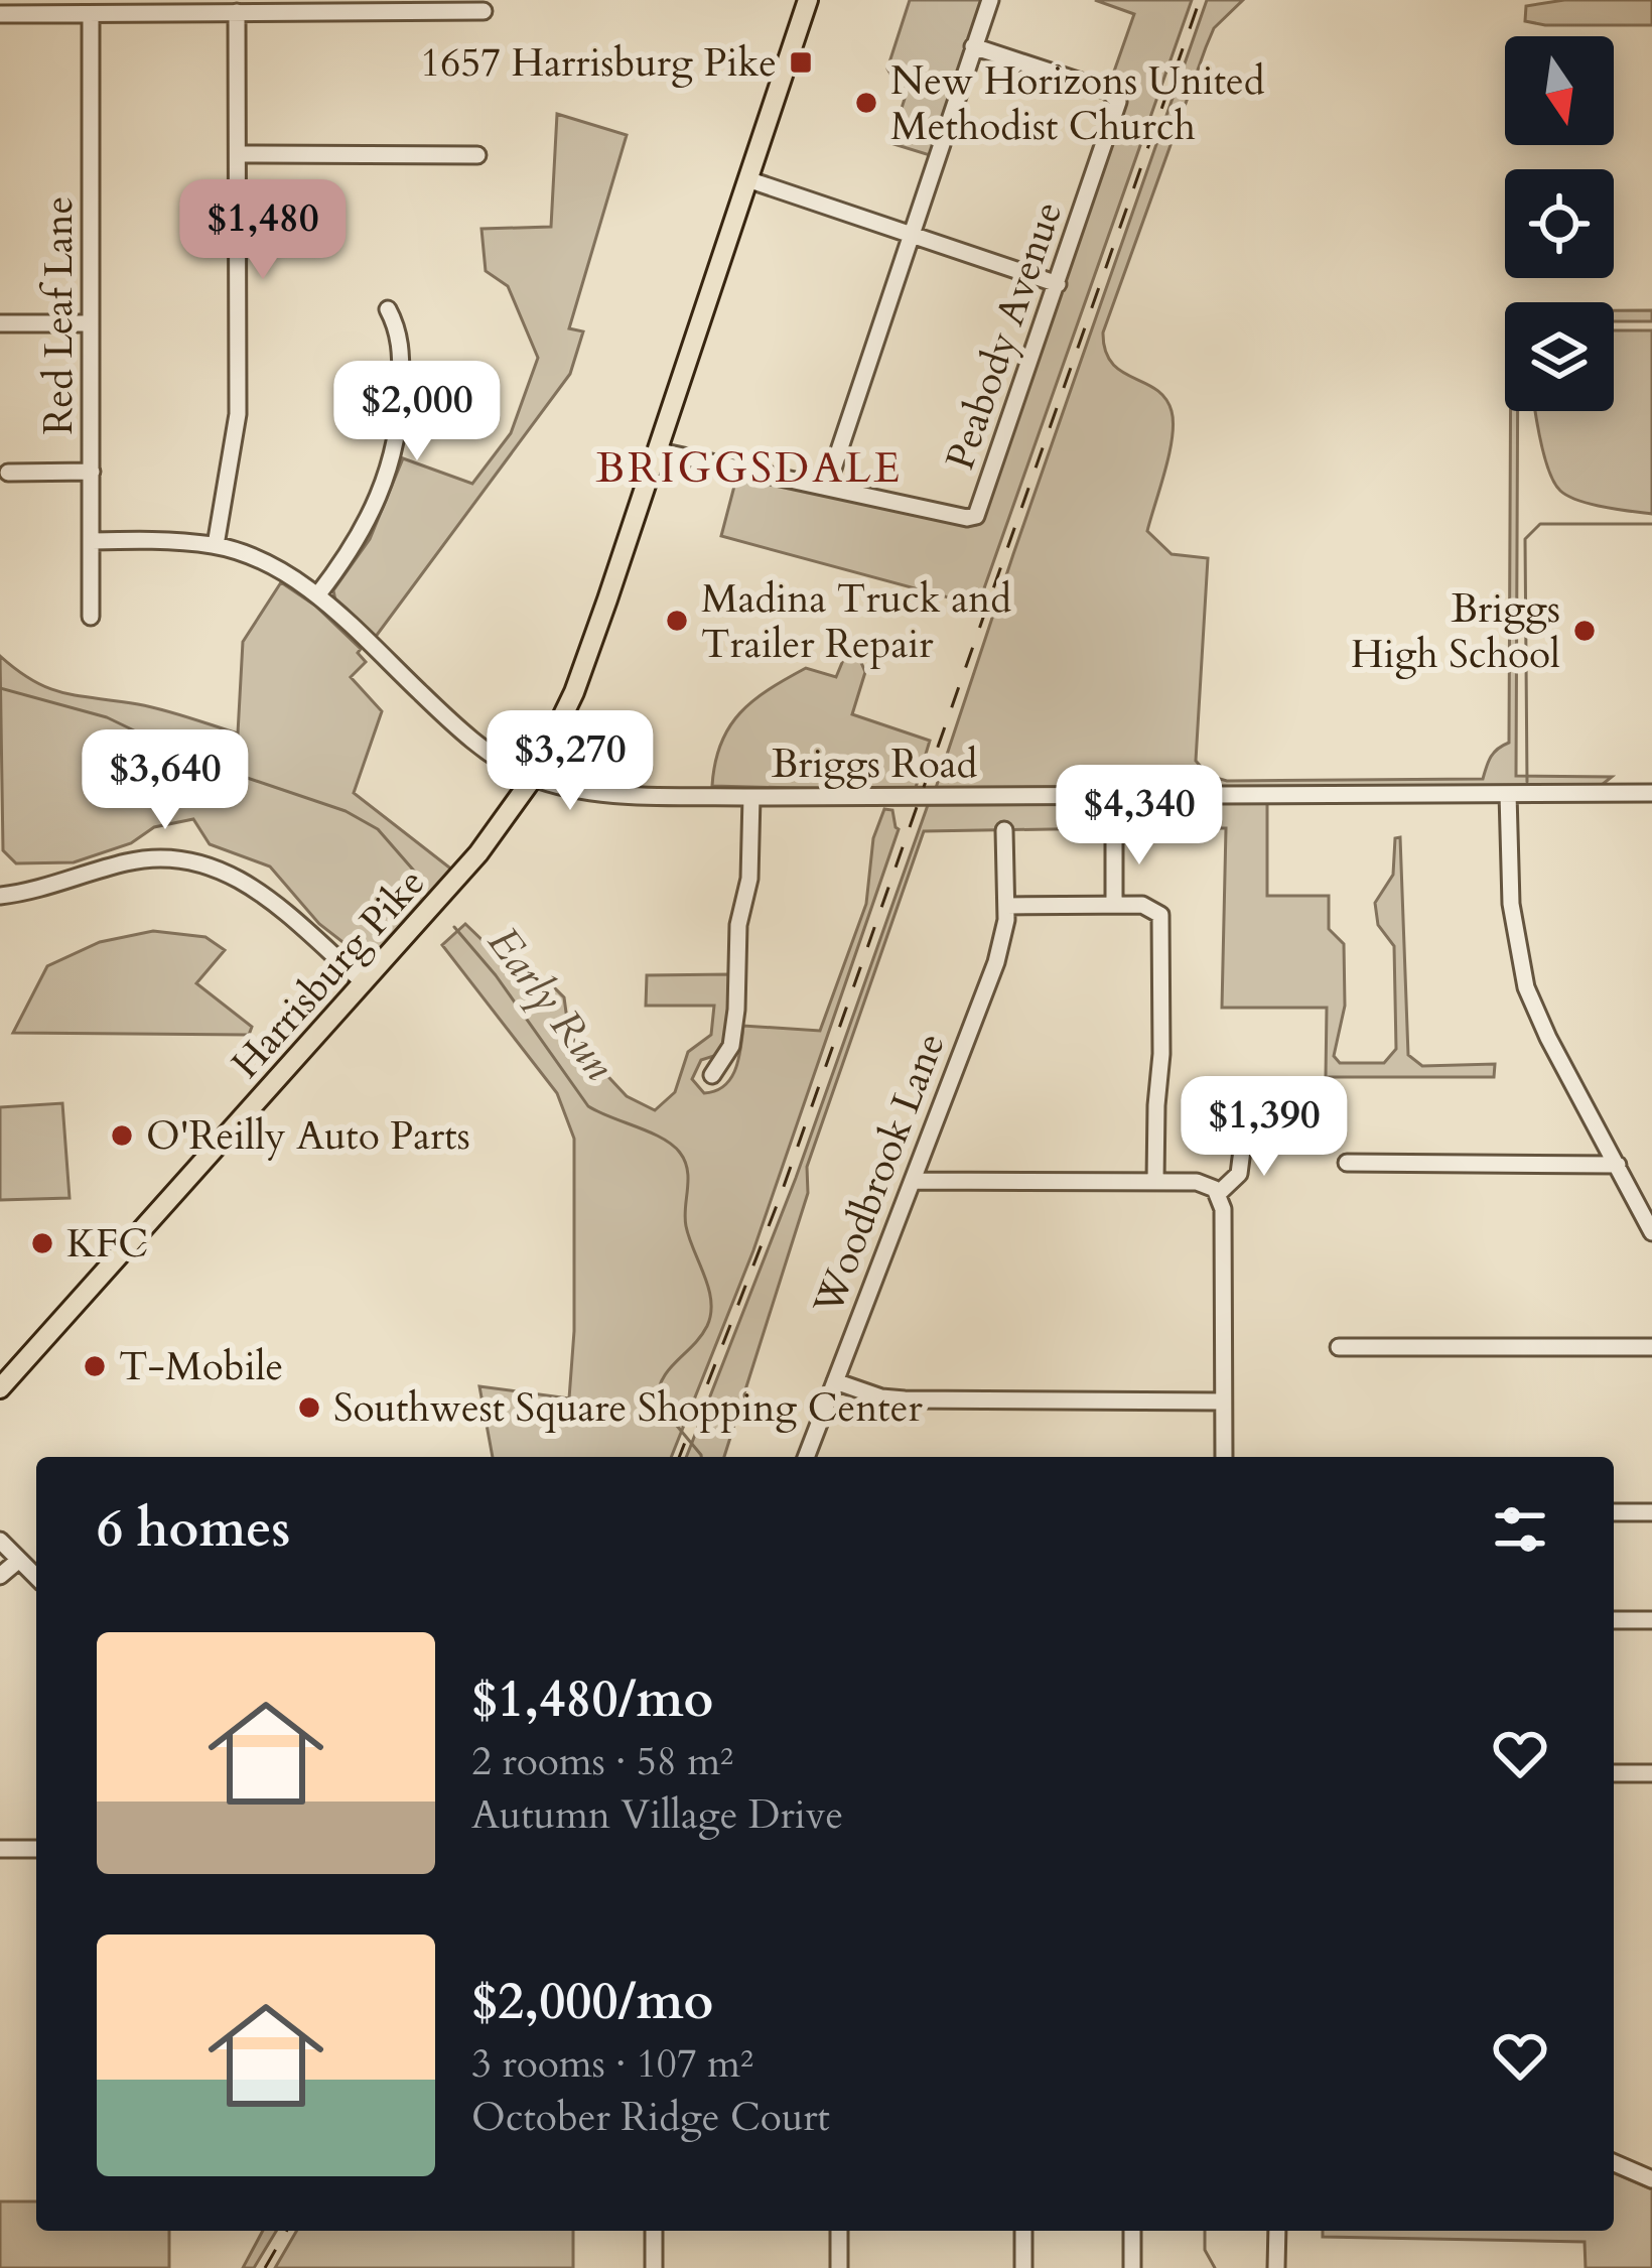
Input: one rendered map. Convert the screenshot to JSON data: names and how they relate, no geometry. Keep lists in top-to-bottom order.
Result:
{
  "streets": {
    "main road": ["Harrisburg Pike"],
    "street": [
      "Red Leaf Lane",
      "Peabody Avenue",
      "Briggs Road",
      "Woodbrook Lane"
    ]
  },
  "crossings": [
    ["Briggs Road", "Harrisburg Pike"]
  ],
  "districts": ["BRIGGSDALE"],
  "water": ["Early Run"],
  "places": {
    "transit": ["1657 Harrisburg Pike"],
    "other": [
      "New Horizons United Methodist Church",
      "Madina Truck and Trailer Repair",
      "Briggs High School",
      "O'Reilly Auto Parts",
      "KFC",
      "T-Mobile",
      "Southwest Square Shopping Center"
    ]
  },
  "north": "bottom",
  "page": {
    "price": [
      "$1,480",
      "$2,000",
      "$3,270",
      "$3,640",
      "$4,340",
      "$1,390"
    ],
    "heading": "6 homes",
    "list": [
      {
        "name": "$1,480/mo",
        "note": "2 rooms · 58 m² · Autumn Village Drive"
      },
      {
        "name": "$2,000/mo",
        "note": "3 rooms · 107 m² · October Ridge Court"
      }
    ]
  }
}
